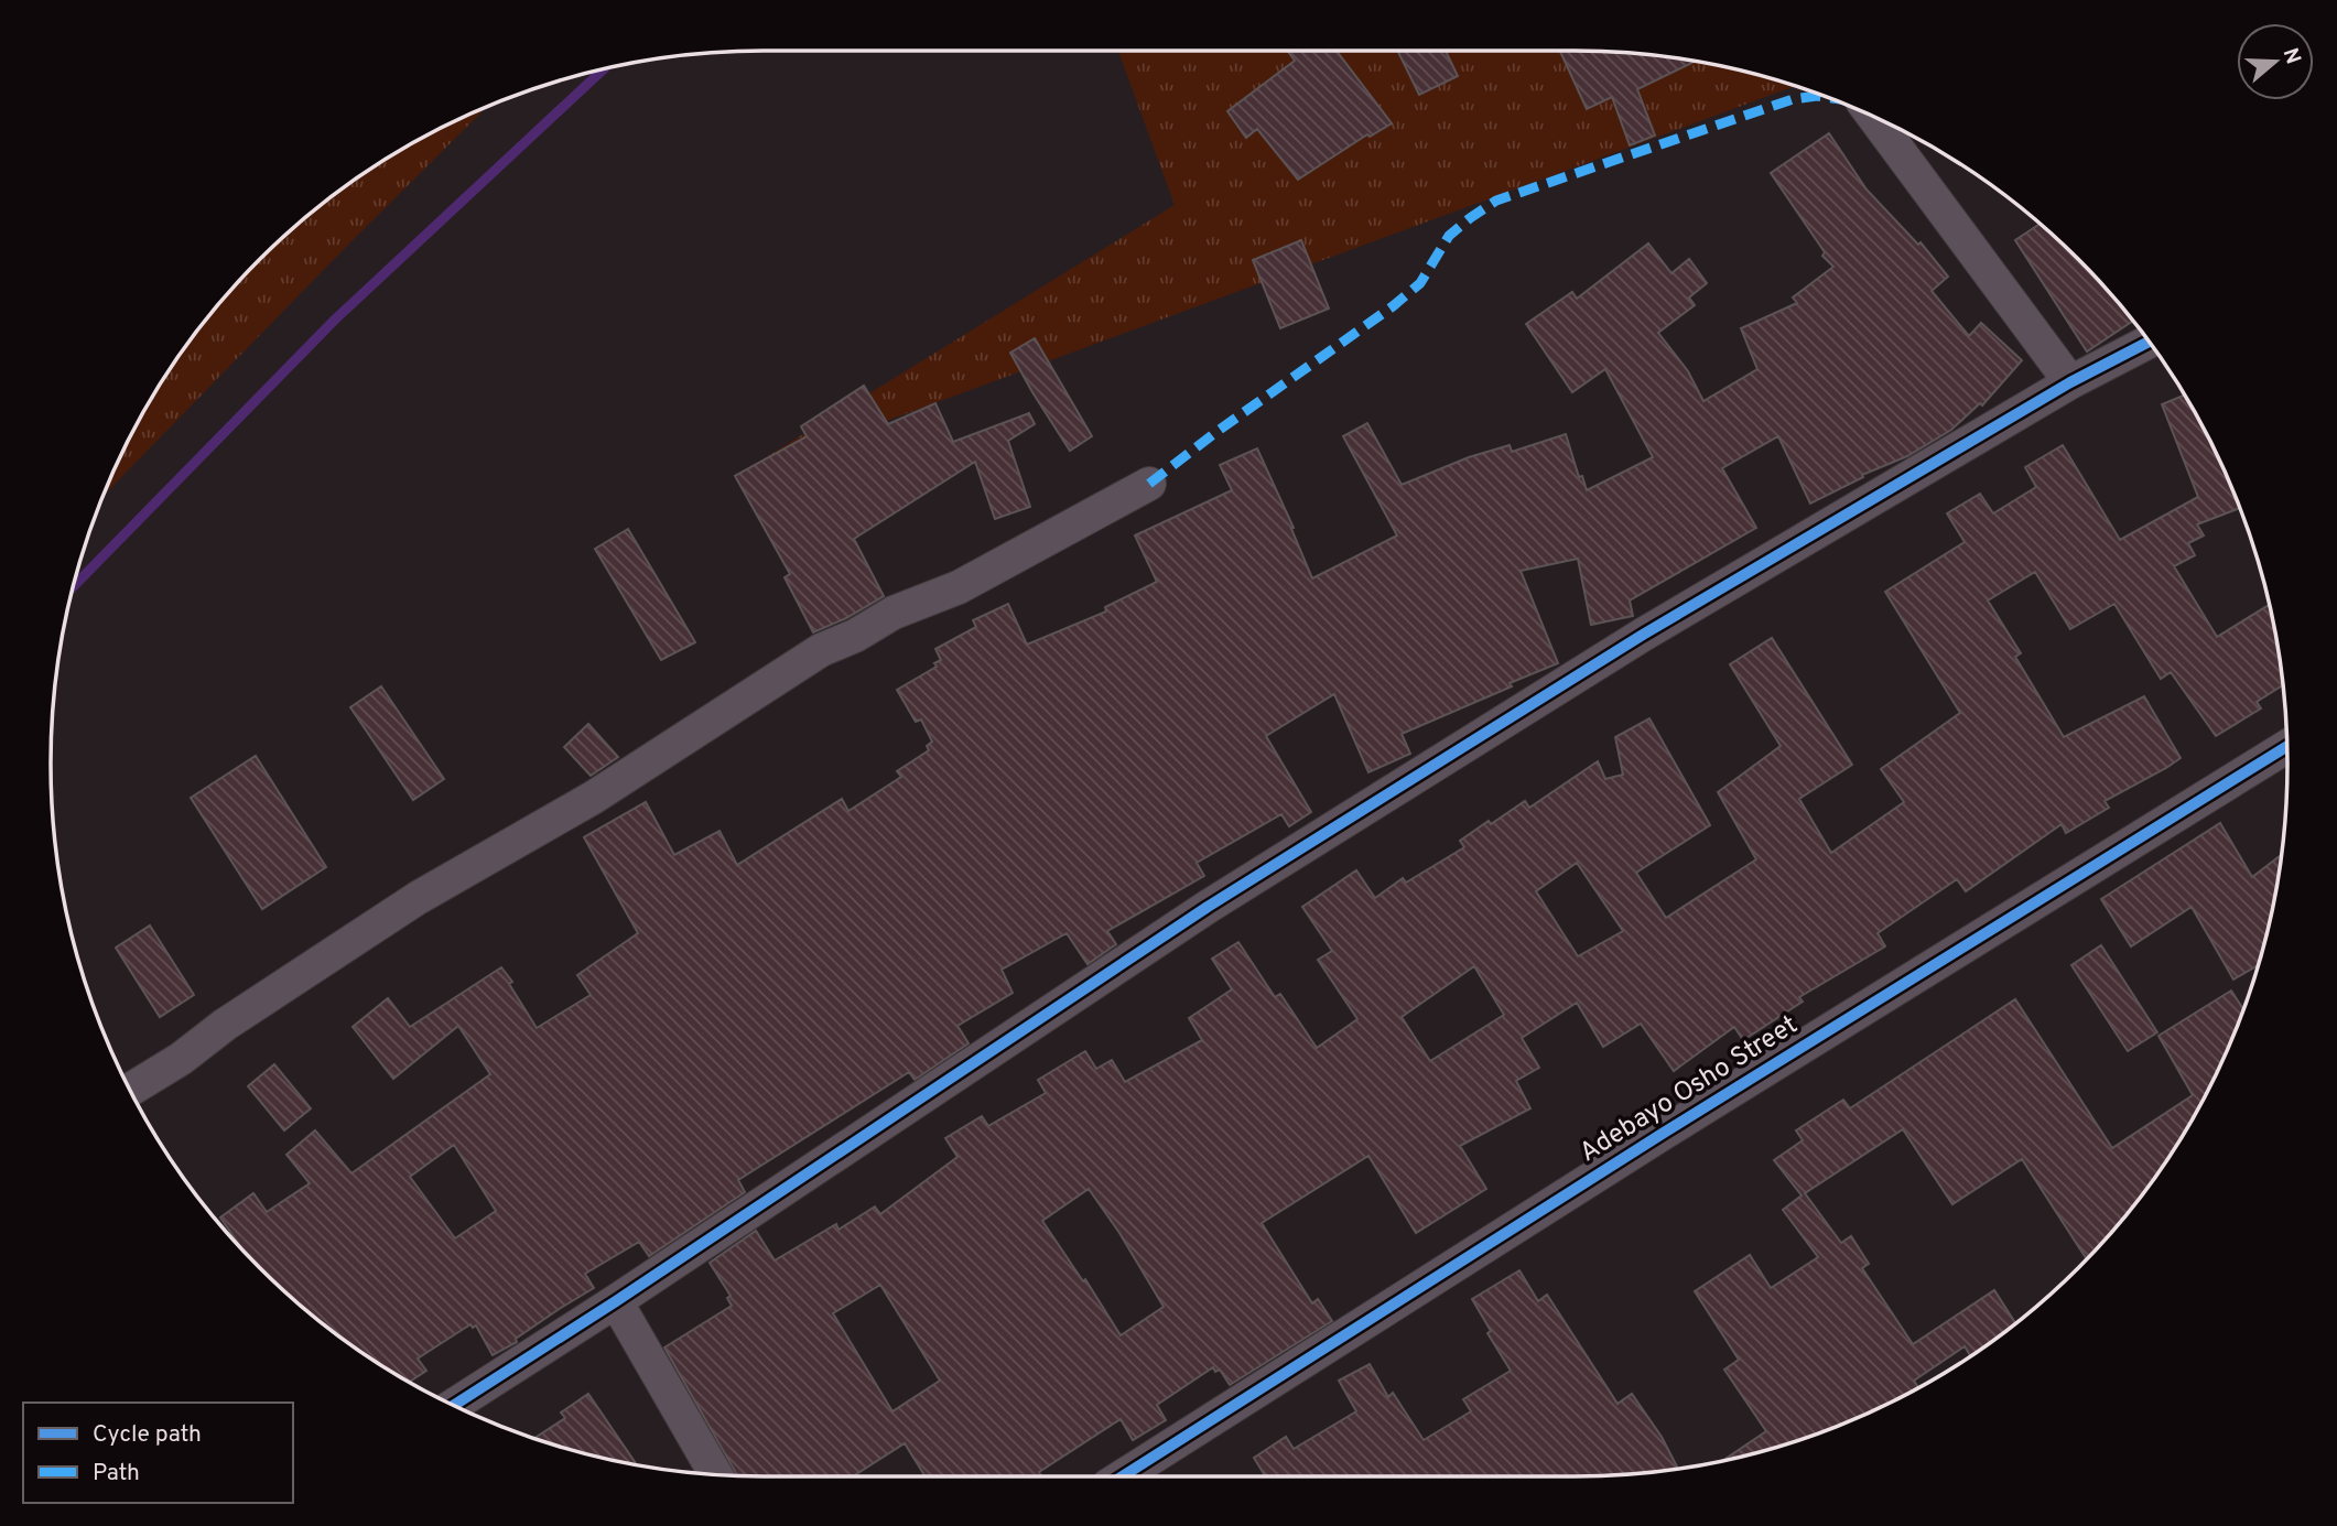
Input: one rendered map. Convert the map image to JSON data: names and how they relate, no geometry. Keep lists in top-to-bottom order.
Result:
{
  "streets": {
    "street": ["Adebayo Osho Street"]
  },
  "legend": ["Cycle path", "Path"],
  "north": "right"
}
